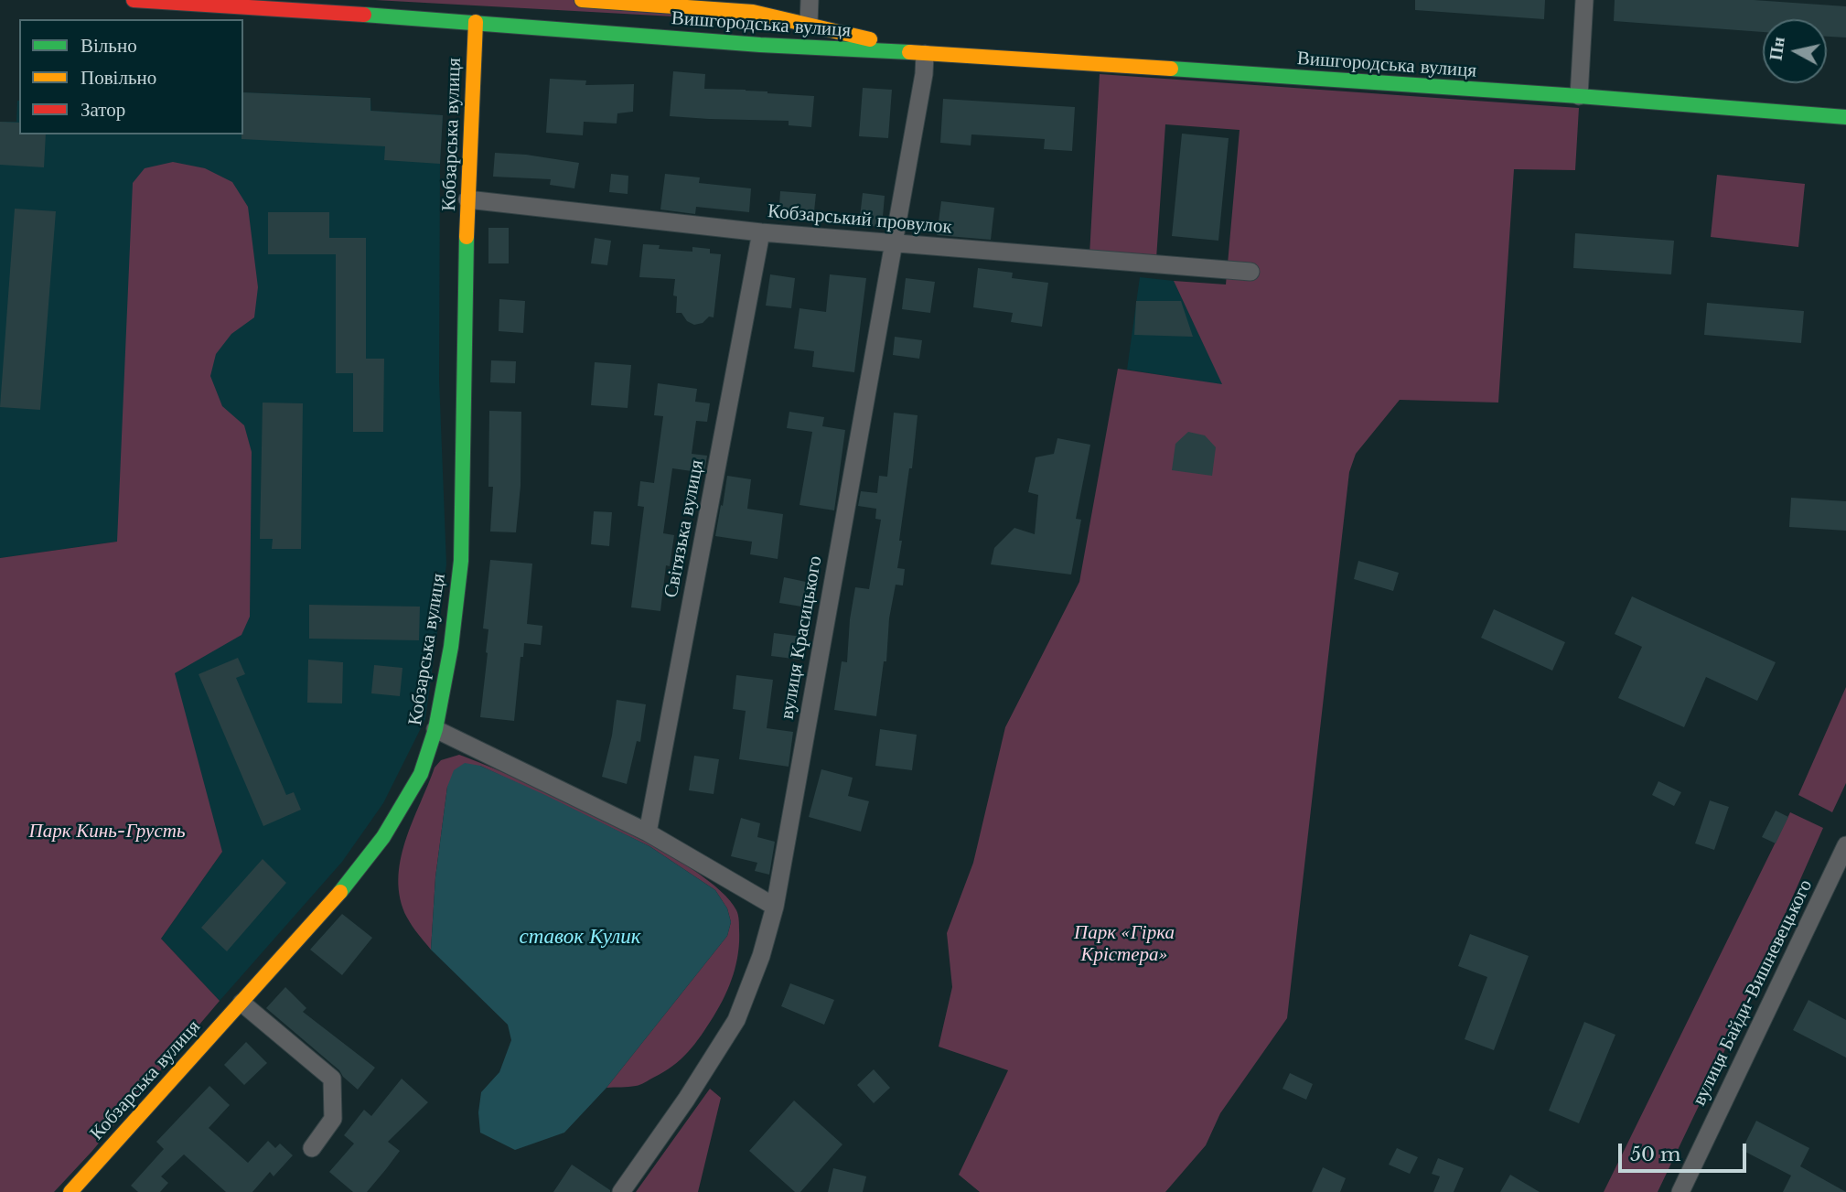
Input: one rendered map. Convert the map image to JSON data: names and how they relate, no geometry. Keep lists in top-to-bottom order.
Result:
{
  "streets": {
    "main road": ["Вишгородська вулиця", "Кобзарська вулиця"],
    "street": [
      "Кобзарський провулок",
      "Світязька вулиця",
      "вулиця Красицького",
      "вулиця Байди-Вишневецького"
    ]
  },
  "crossings": [
    ["Вишгородська вулиця", "Кобзарська вулиця"],
    ["Вишгородська вулиця", "вулиця Красицького"],
    ["Кобзарська вулиця", "Кобзарський провулок"],
    ["Кобзарський провулок", "Світязька вулиця"],
    ["Кобзарський провулок", "вулиця Красицького"]
  ],
  "water": ["ставок Кулик"],
  "parks": ["Парк Кинь-Грусть", "Парк «Гірка Крістера»"],
  "legend": ["Вільно", "Повільно", "Затор"],
  "scale_bar": "50 m",
  "north": "left"
}
